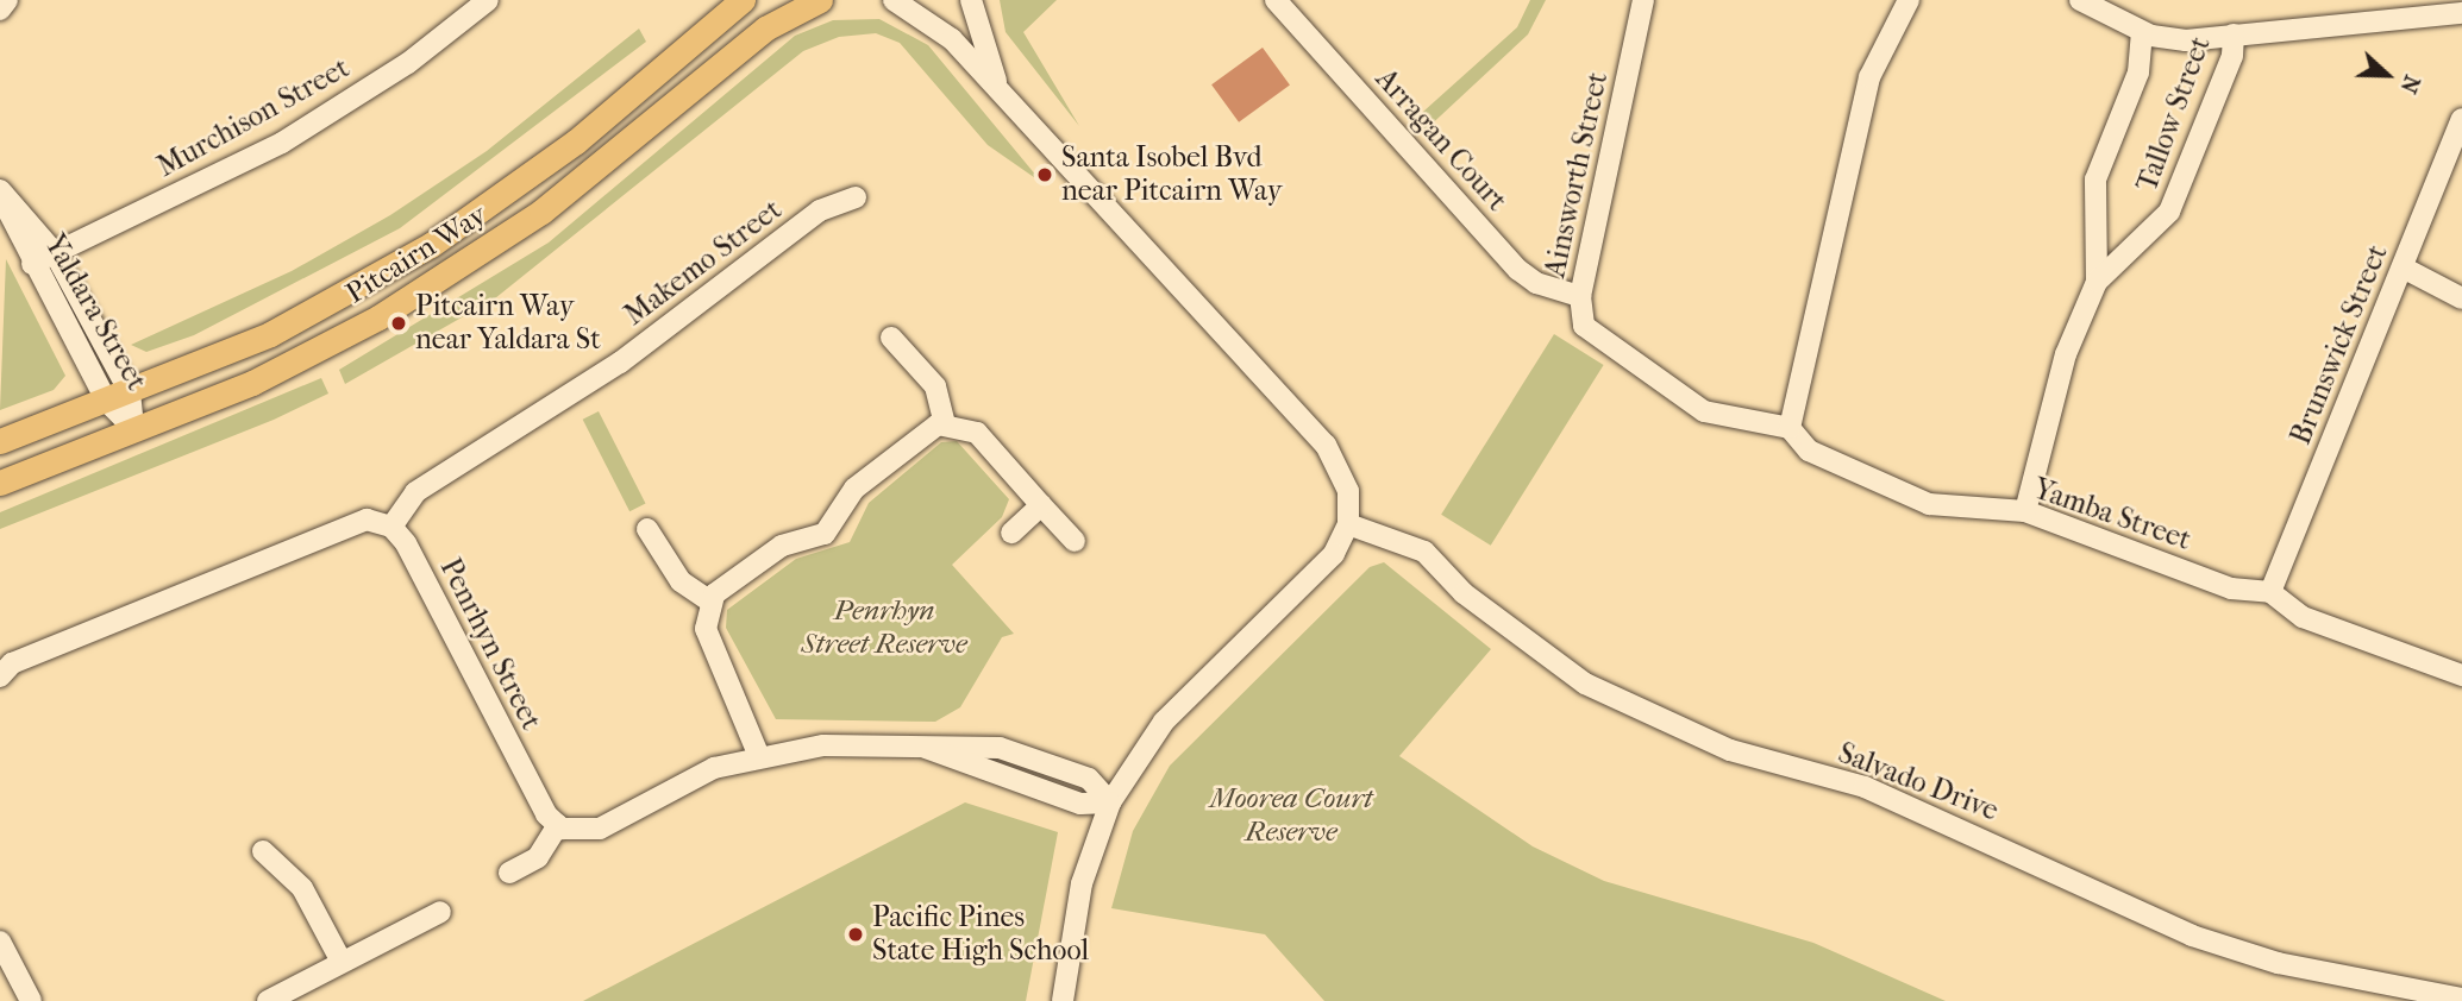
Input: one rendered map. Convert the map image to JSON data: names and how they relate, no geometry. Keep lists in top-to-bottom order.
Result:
{
  "streets": {
    "main road": ["Pitcairn Way"],
    "street": [
      "Tallow Street",
      "Murchison Street",
      "Arragan Court",
      "Ainsworth Street",
      "Makemo Street",
      "Yaldara Street",
      "Brunswick Street",
      "Yamba Street",
      "Penrhyn Street",
      "Salvado Drive"
    ]
  },
  "crossings": [
    ["Tallow Street", "Yamba Street"],
    ["Murchison Street", "Yaldara Street"],
    ["Arragan Court", "Ainsworth Street"],
    ["Ainsworth Street", "Yamba Street"],
    ["Pitcairn Way", "Yaldara Street"],
    ["Makemo Street", "Penrhyn Street"],
    ["Brunswick Street", "Yamba Street"]
  ],
  "parks": ["Penrhyn Street Reserve", "Moorea Court Reserve"],
  "places": ["Santa Isobel Bvd near Pitcairn Way", "Pitcairn Way near Yaldara St", "Pacific Pines State High School"],
  "north": "right"
}
